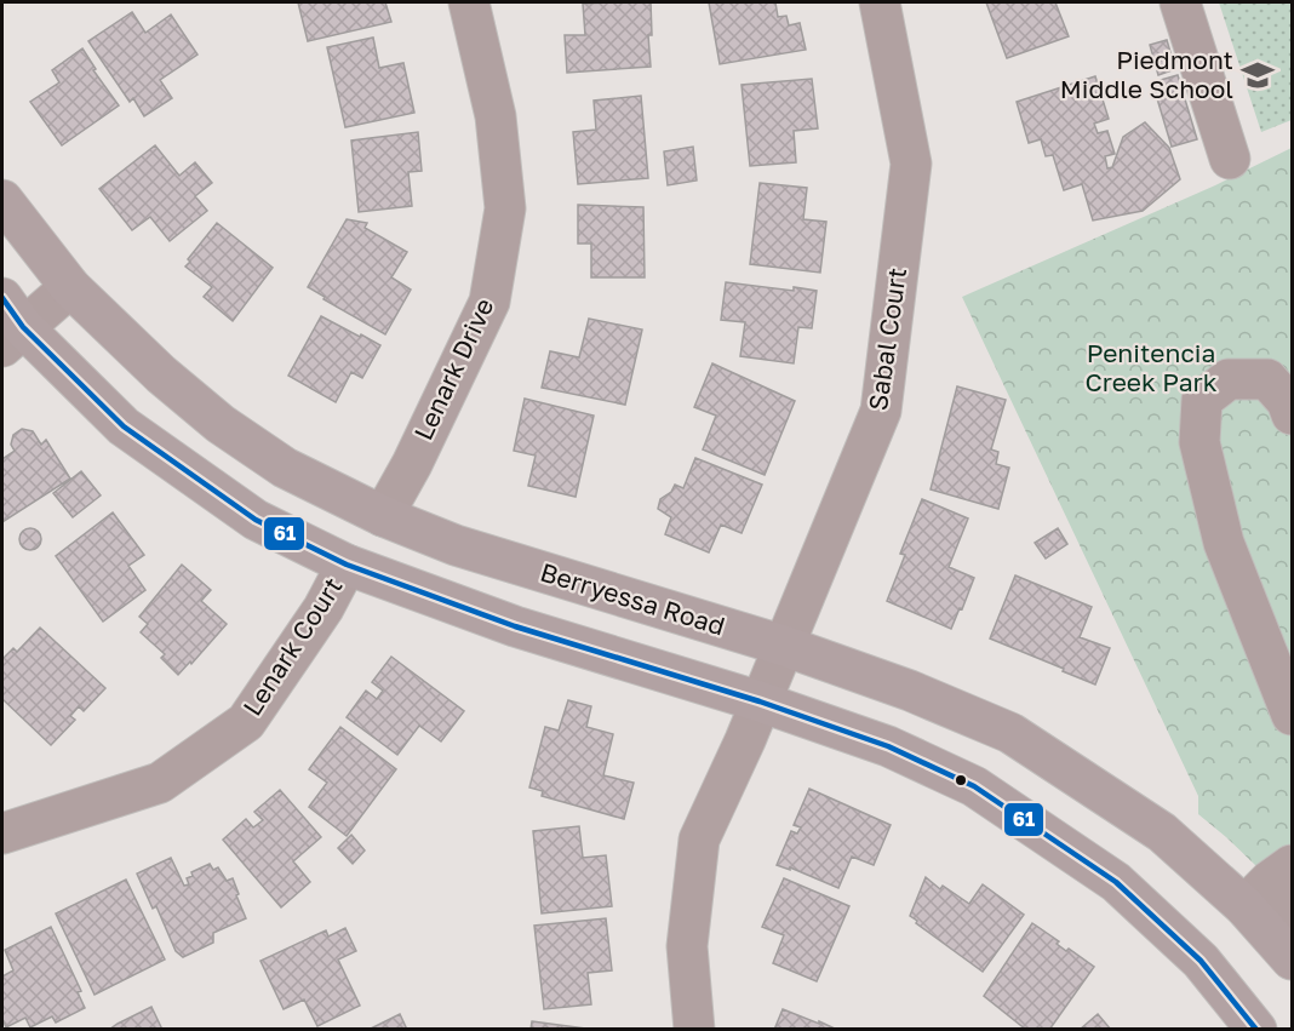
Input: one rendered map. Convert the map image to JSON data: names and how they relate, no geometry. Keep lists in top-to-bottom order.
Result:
{
  "streets": {
    "main road": ["Berryessa Road"],
    "street": ["Sabal Court", "Lenark Drive", "Lenark Court"]
  },
  "crossings": [
    ["Sabal Court", "Berryessa Road"],
    ["Lenark Drive", "Berryessa Road"]
  ],
  "parks": ["Penitencia Creek Park"],
  "places": {
    "school or university": ["Piedmont Middle School"]
  },
  "lines": ["transit line 61"]
}
